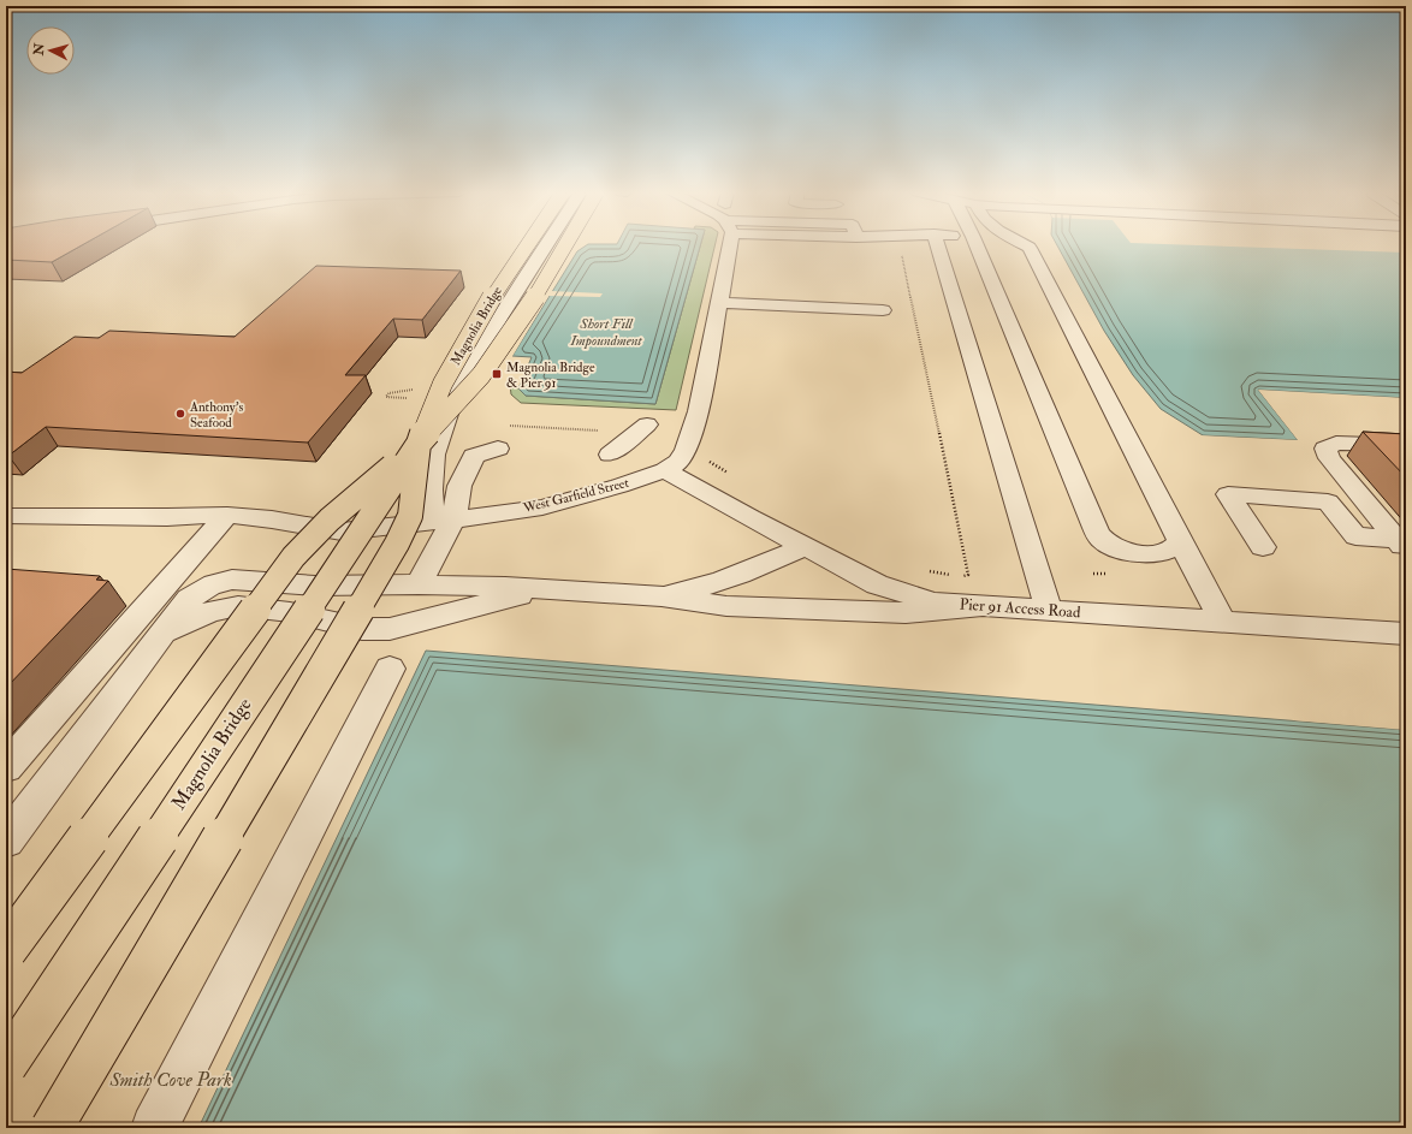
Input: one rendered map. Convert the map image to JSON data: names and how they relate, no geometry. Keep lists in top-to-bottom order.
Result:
{
  "streets": {
    "main road": ["Magnolia Bridge"],
    "street": ["West Garfield Street", "Pier 91 Access Road"]
  },
  "crossings": [
    ["West Garfield Street", "Pier 91 Access Road"]
  ],
  "water": ["Short Fill Impoundment"],
  "parks": ["Smith Cove Park"],
  "places": {
    "transit": ["Magnolia Bridge & Pier 91"],
    "other": ["Anthony's Seafood"]
  },
  "north": "left"
}
